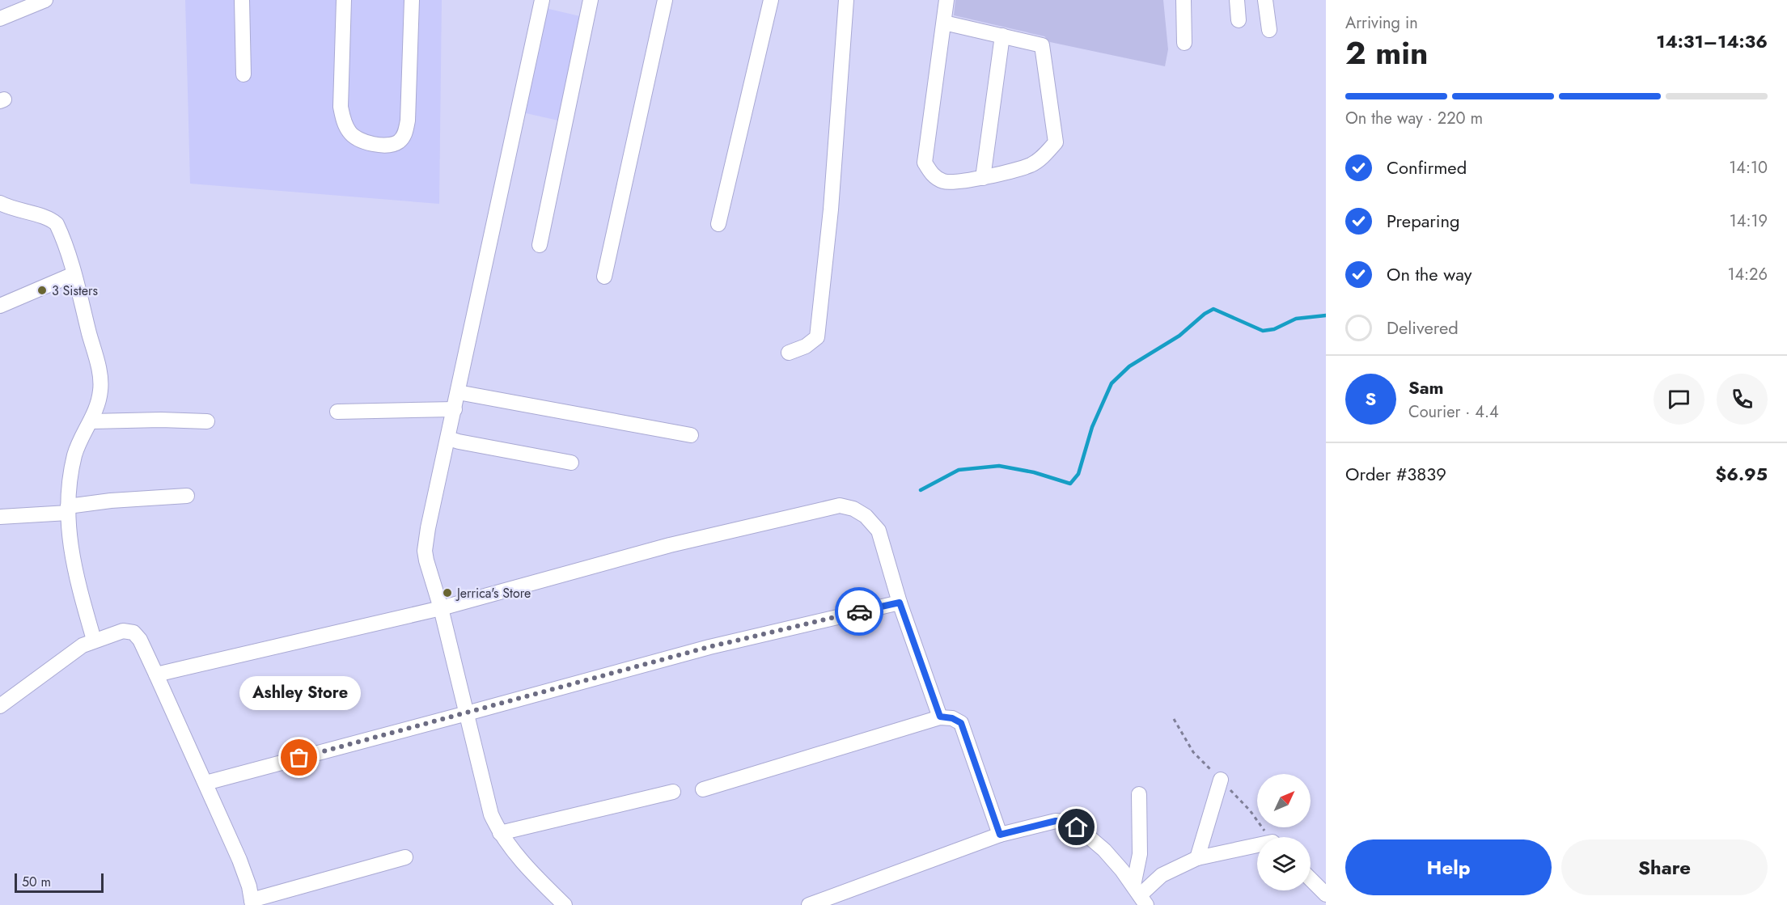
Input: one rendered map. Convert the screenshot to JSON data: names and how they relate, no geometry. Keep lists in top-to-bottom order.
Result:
{
  "places": ["3 Sisters", "Jerrica's Store", "Ashley Store"],
  "scale_bar": "50 m",
  "north": "top right",
  "page": {
    "heading": ["2 min", "Arriving in", "14:31–14:36"],
    "panel": [
      "Sam",
      "Courier · 4.4",
      "Order #3839",
      "$6.95"
    ],
    "bar": "On the way · 220 m",
    "list": [
      ["Confirmed", "14:10"],
      ["Preparing", "14:19"],
      ["On the way", "14:26"],
      "Delivered"
    ],
    "round": "S",
    "bubble": "Ashley Store",
    "buttons": ["Help", "Share"],
    "scale": "50 m"
  }
}
